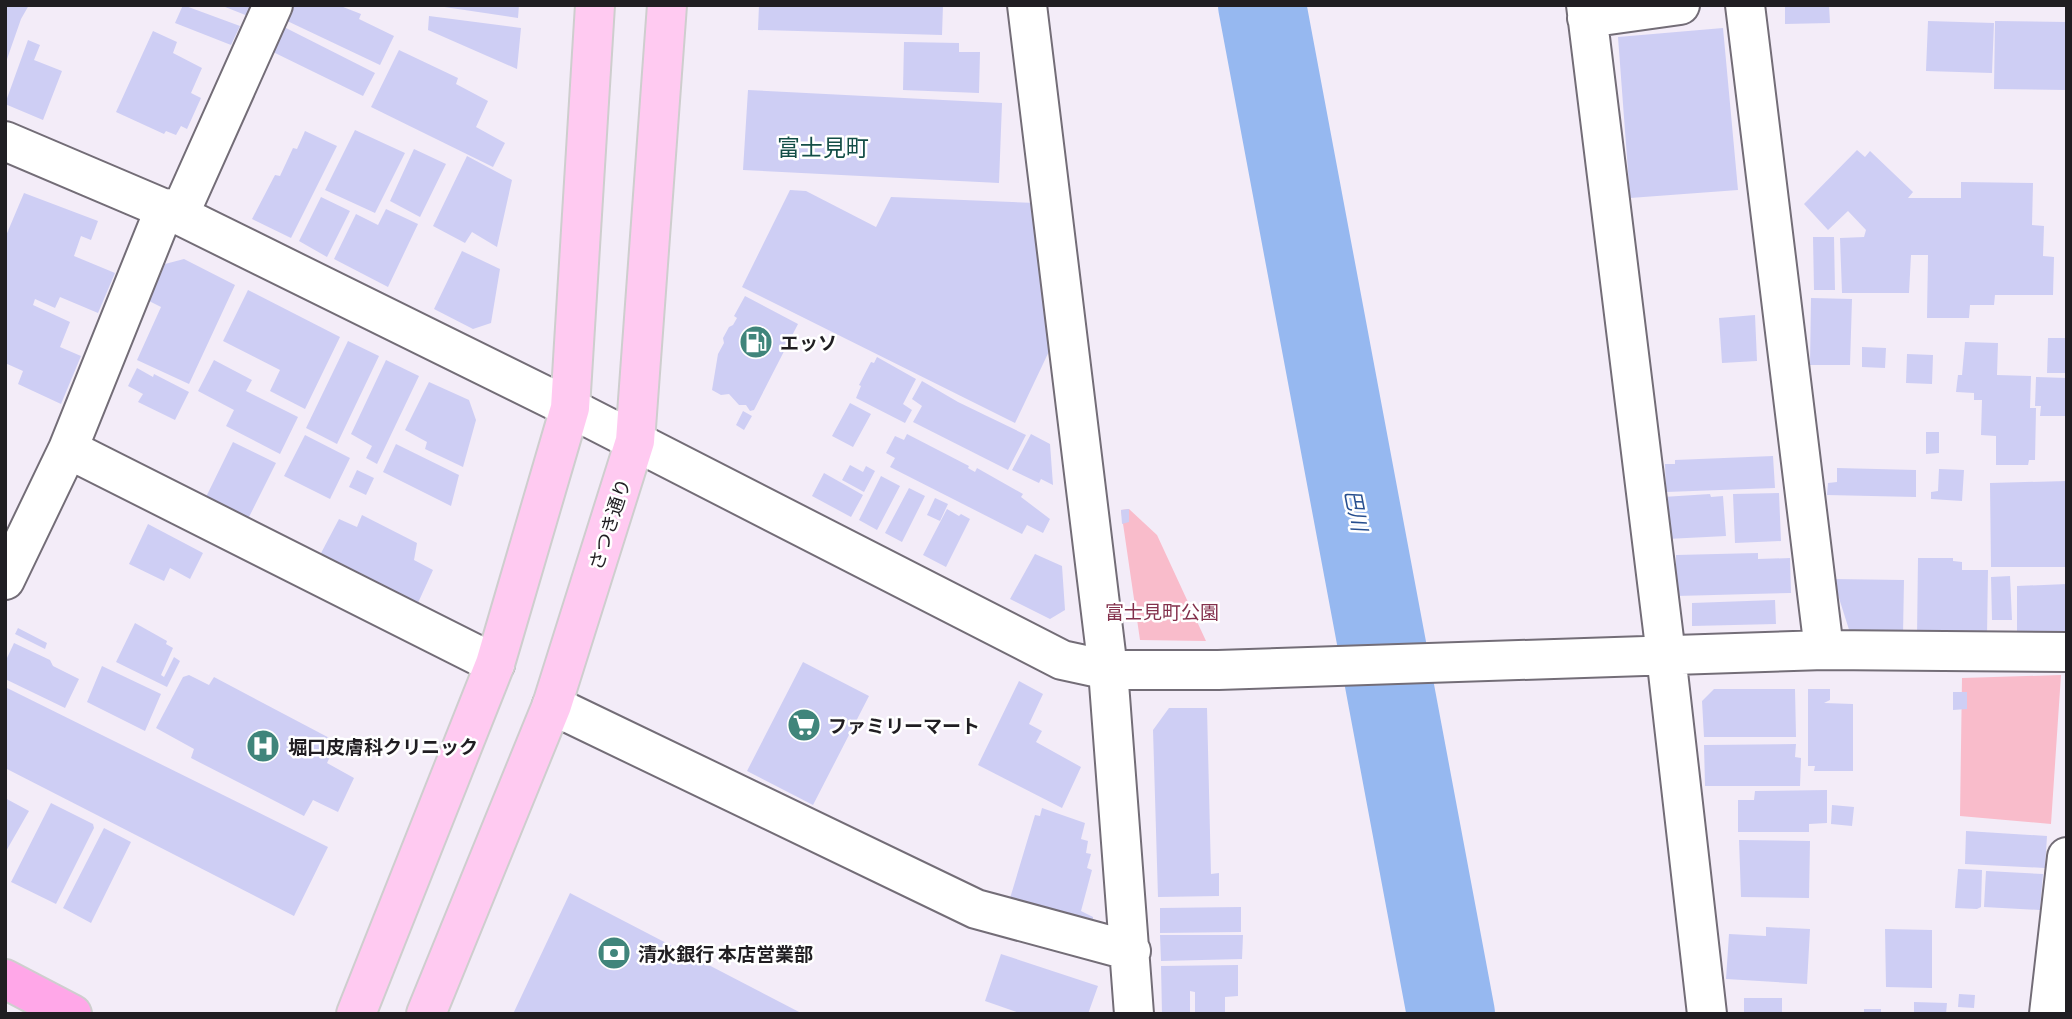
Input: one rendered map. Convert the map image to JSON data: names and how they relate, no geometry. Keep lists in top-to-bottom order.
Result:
{
  "streets": {
    "main road": ["さつき通り"]
  },
  "districts": ["富士見町"],
  "water": ["巴川"],
  "parks": ["富士見町公園"],
  "places": {
    "fuel station": ["エッソ"],
    "supermarket": ["ファミリーマート"],
    "hospital": ["堀口皮膚科クリニック"],
    "bank": ["清水銀行 本店営業部"]
  }
}
